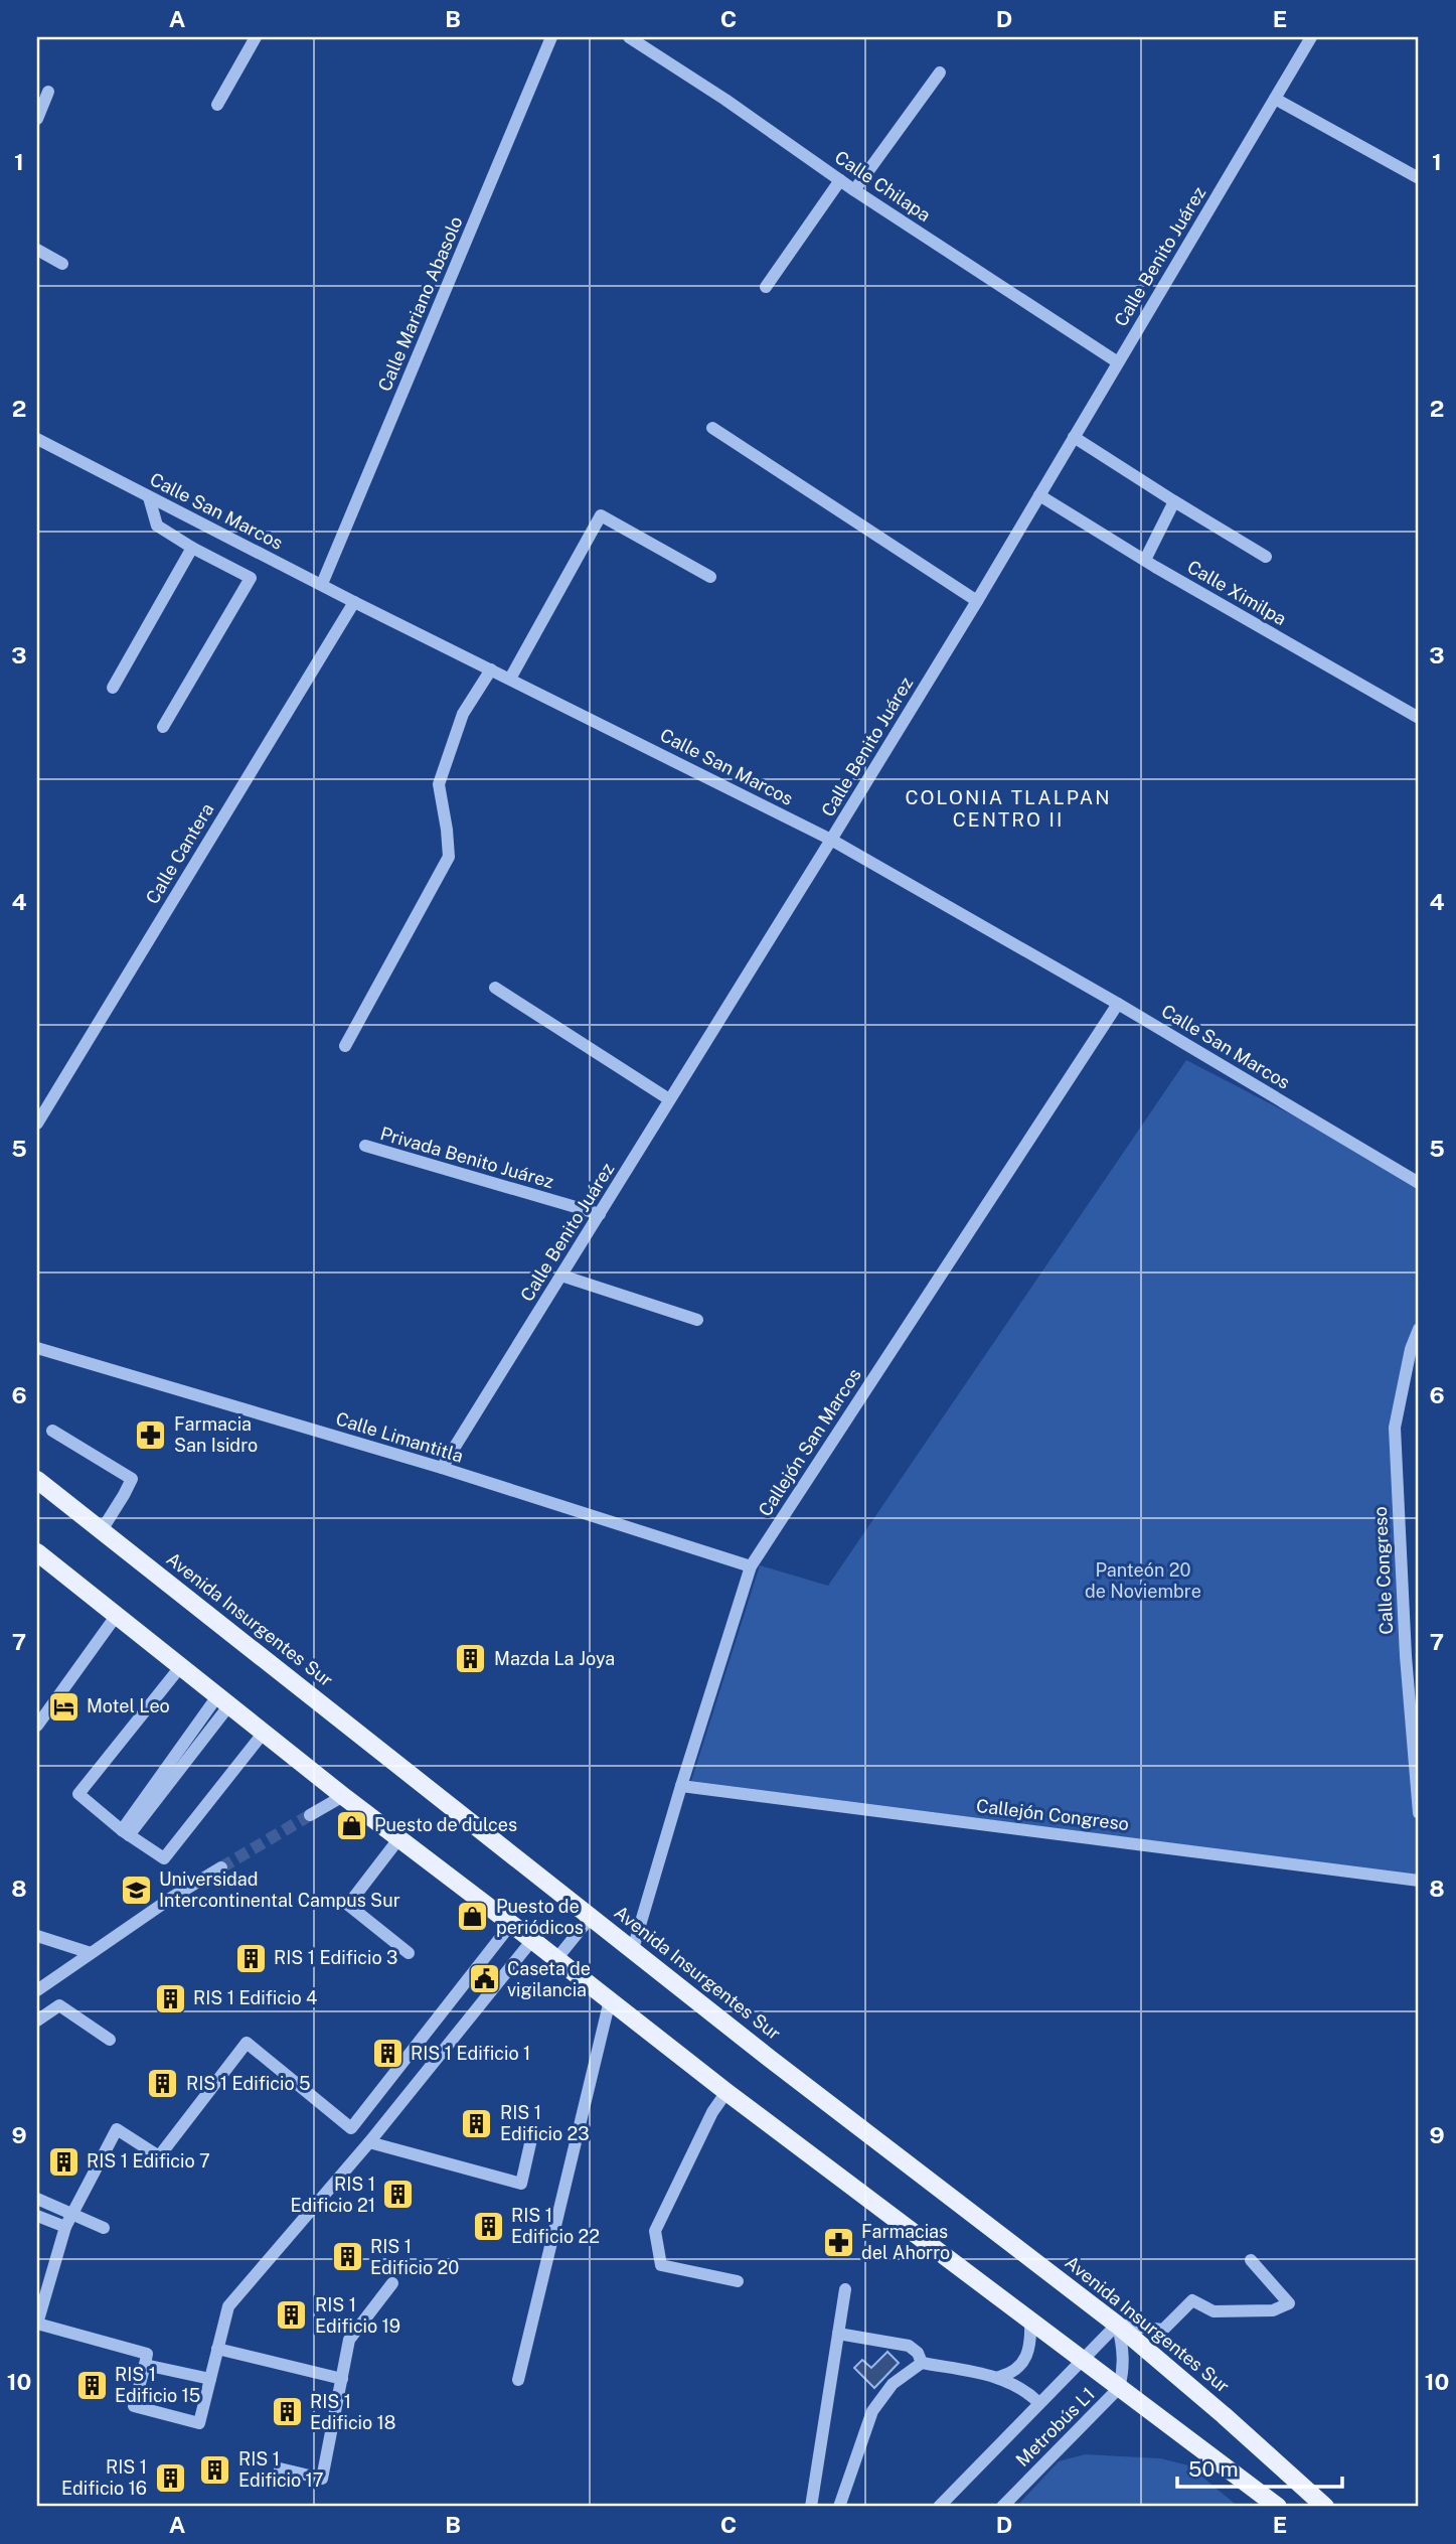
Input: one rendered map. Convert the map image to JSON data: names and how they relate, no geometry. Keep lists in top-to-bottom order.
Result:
{
  "streets": {
    "main road": ["Avenida Insurgentes Sur"],
    "street": [
      "Calle Chilapa",
      "Calle Benito Juárez",
      "Calle Mariano Abasolo",
      "Calle San Marcos",
      "Calle Ximilpa",
      "Calle Cantera",
      "Privada Benito Juárez",
      "Calle Limantitla",
      "Callejón San Marcos",
      "Calle Congreso",
      "Callejón Congreso",
      "Metrobús L1"
    ]
  },
  "crossings": [
    ["Calle Chilapa", "Calle Benito Juárez"],
    ["Calle Benito Juárez", "Calle San Marcos"],
    ["Calle Benito Juárez", "Calle Ximilpa"],
    ["Calle Benito Juárez", "Privada Benito Juárez"],
    ["Calle Benito Juárez", "Calle Limantitla"],
    ["Calle Mariano Abasolo", "Calle San Marcos"],
    ["Calle San Marcos", "Calle Cantera"],
    ["Calle San Marcos", "Callejón San Marcos"],
    ["Calle Limantitla", "Callejón San Marcos"],
    ["Callejón San Marcos", "Avenida Insurgentes Sur"],
    ["Callejón San Marcos", "Callejón Congreso"],
    ["Avenida Insurgentes Sur", "Metrobús L1"]
  ],
  "districts": ["COLONIA TLALPAN CENTRO II"],
  "parks": ["Panteón 20 de Noviembre"],
  "places": {
    "pharmacy": ["Farmacia San Isidro", "Farmacias del Ahorro"],
    "building": [
      "Mazda La Joya",
      "RIS 1 Edificio 3",
      "RIS 1 Edificio 4",
      "RIS 1 Edificio 1",
      "RIS 1 Edificio 5",
      "RIS 1 Edificio 23",
      "RIS 1 Edificio 7",
      "RIS 1 Edificio 21",
      "RIS 1 Edificio 22",
      "RIS 1 Edificio 20",
      "RIS 1 Edificio 19",
      "RIS 1 Edificio 15",
      "RIS 1 Edificio 18",
      "RIS 1 Edificio 17",
      "RIS 1 Edificio 16"
    ],
    "hotel": ["Motel Leo"],
    "shop": ["Puesto de dulces", "Puesto de periódicos"],
    "school or university": ["Universidad Intercontinental Campus Sur"],
    "public building": ["Caseta de vigilancia"]
  },
  "scale_bar": "50 m",
  "grid": {
    "columns": [
      "A",
      "B",
      "C",
      "D",
      "E"
    ],
    "rows": [
      "1",
      "2",
      "3",
      "4",
      "5",
      "6",
      "7",
      "8",
      "9",
      "10"
    ]
  }
}
